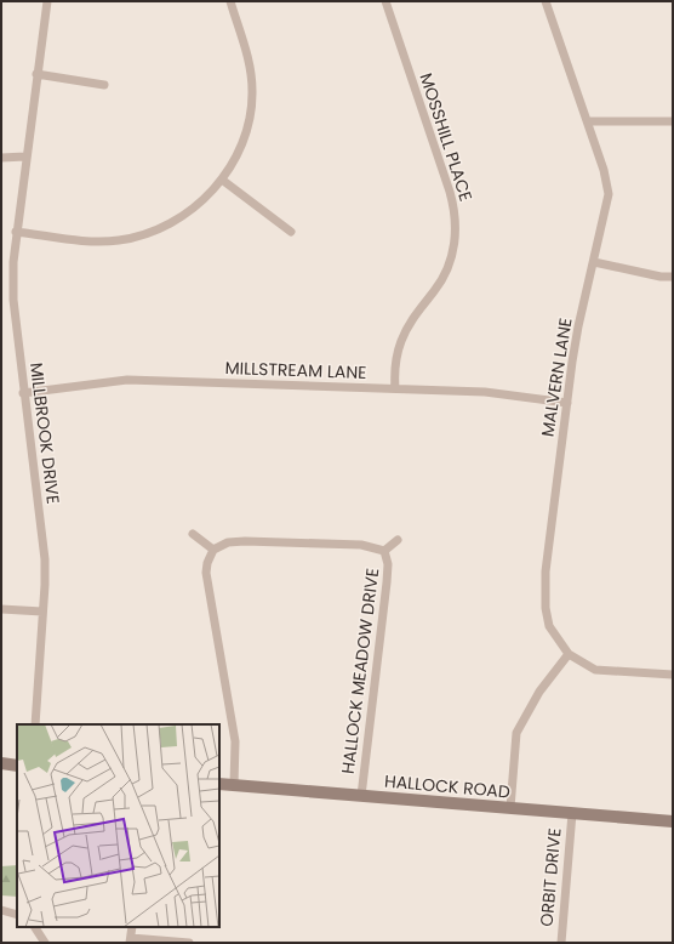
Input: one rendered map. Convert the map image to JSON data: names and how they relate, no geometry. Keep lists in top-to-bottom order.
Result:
{
  "streets": {
    "street": [
      "MOSSHILL PLACE",
      "MILLSTREAM LANE",
      "MALVERN LANE",
      "MILLBROOK DRIVE",
      "HALLOCK MEADOW DRIVE",
      "HALLOCK ROAD",
      "ORBIT DRIVE"
    ]
  },
  "crossings": [
    ["MOSSHILL PLACE", "MILLSTREAM LANE"],
    ["MILLSTREAM LANE", "MALVERN LANE"],
    ["MILLSTREAM LANE", "MILLBROOK DRIVE"],
    ["HALLOCK MEADOW DRIVE", "HALLOCK ROAD"],
    ["HALLOCK ROAD", "ORBIT DRIVE"]
  ]
}
